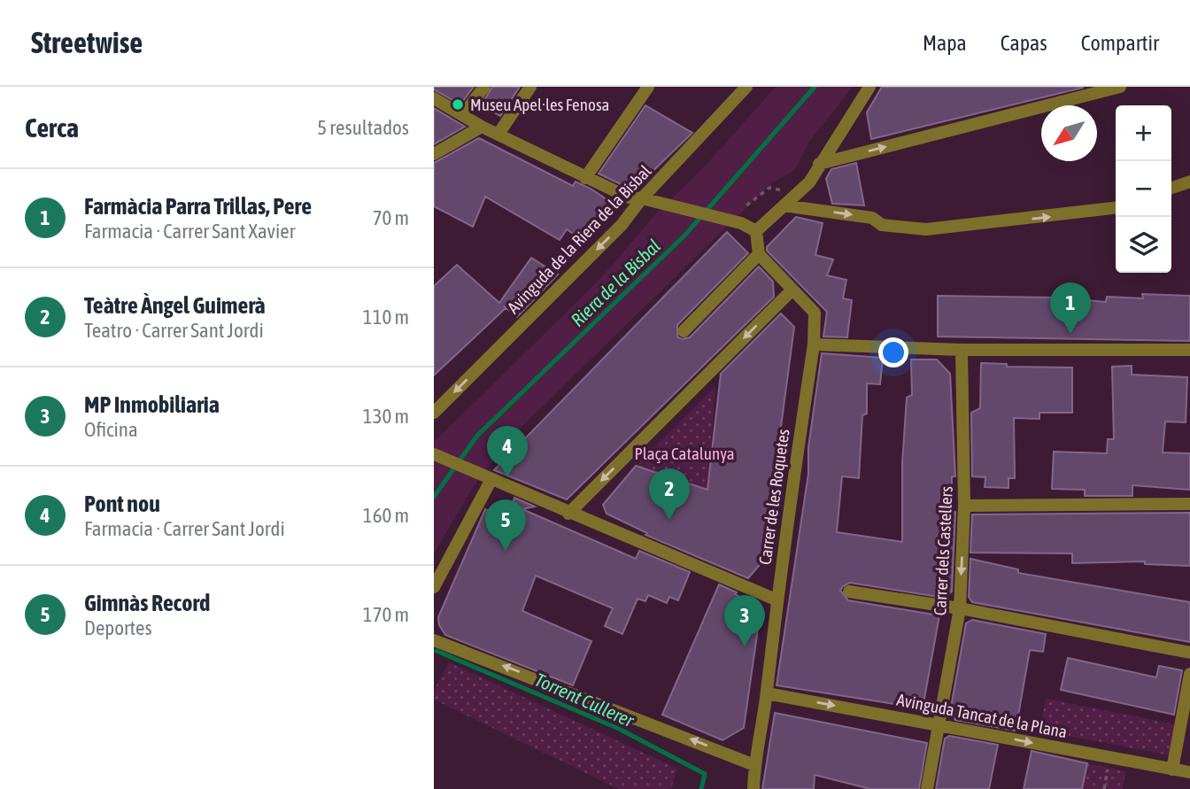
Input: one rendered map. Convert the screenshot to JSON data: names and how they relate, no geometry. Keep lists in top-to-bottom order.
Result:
{
  "streets": {
    "street": [
      "Avinguda de la Riera de la Bisbal",
      "Carrer de les Roquetes",
      "Carrer dels Castellers",
      "Avinguda Tancat de la Plana"
    ]
  },
  "crossings": [
    ["Carrer de les Roquetes", "Avinguda Tancat de la Plana"],
    ["Carrer dels Castellers", "Avinguda Tancat de la Plana"]
  ],
  "one_way": ["Avinguda de la Riera de la Bisbal", "Avinguda Tancat de la Plana"],
  "water": ["Riera de la Bisbal", "Torrent Cullerer"],
  "parks": ["Plaça Catalunya"],
  "places": ["Museu Apel·les Fenosa"],
  "north": "bottom left",
  "page": {
    "header": "Streetwise",
    "nav": ["Mapa", "Capas", "Compartir"],
    "heading": ["Cerca", "5 resultados"],
    "map_buttons": ["+", "−"],
    "list": [
      {
        "mark": "1",
        "name": "Farmàcia Parra Trillas, Pere",
        "note": "Farmacia · Carrer Sant Xavier",
        "value": "70 m"
      },
      {
        "mark": "2",
        "name": "Teàtre Àngel Guimerà",
        "note": "Teatro · Carrer Sant Jordi",
        "value": "110 m"
      },
      {
        "mark": "3",
        "name": "MP Inmobiliaria",
        "note": "Oficina",
        "value": "130 m"
      },
      {
        "mark": "4",
        "name": "Pont nou",
        "note": "Farmacia · Carrer Sant Jordi",
        "value": "160 m"
      },
      {
        "mark": "5",
        "name": "Gimnàs Record",
        "note": "Deportes",
        "value": "170 m"
      }
    ],
    "pins": [
      "1",
      "4",
      "2",
      "5",
      "3"
    ]
  }
}
